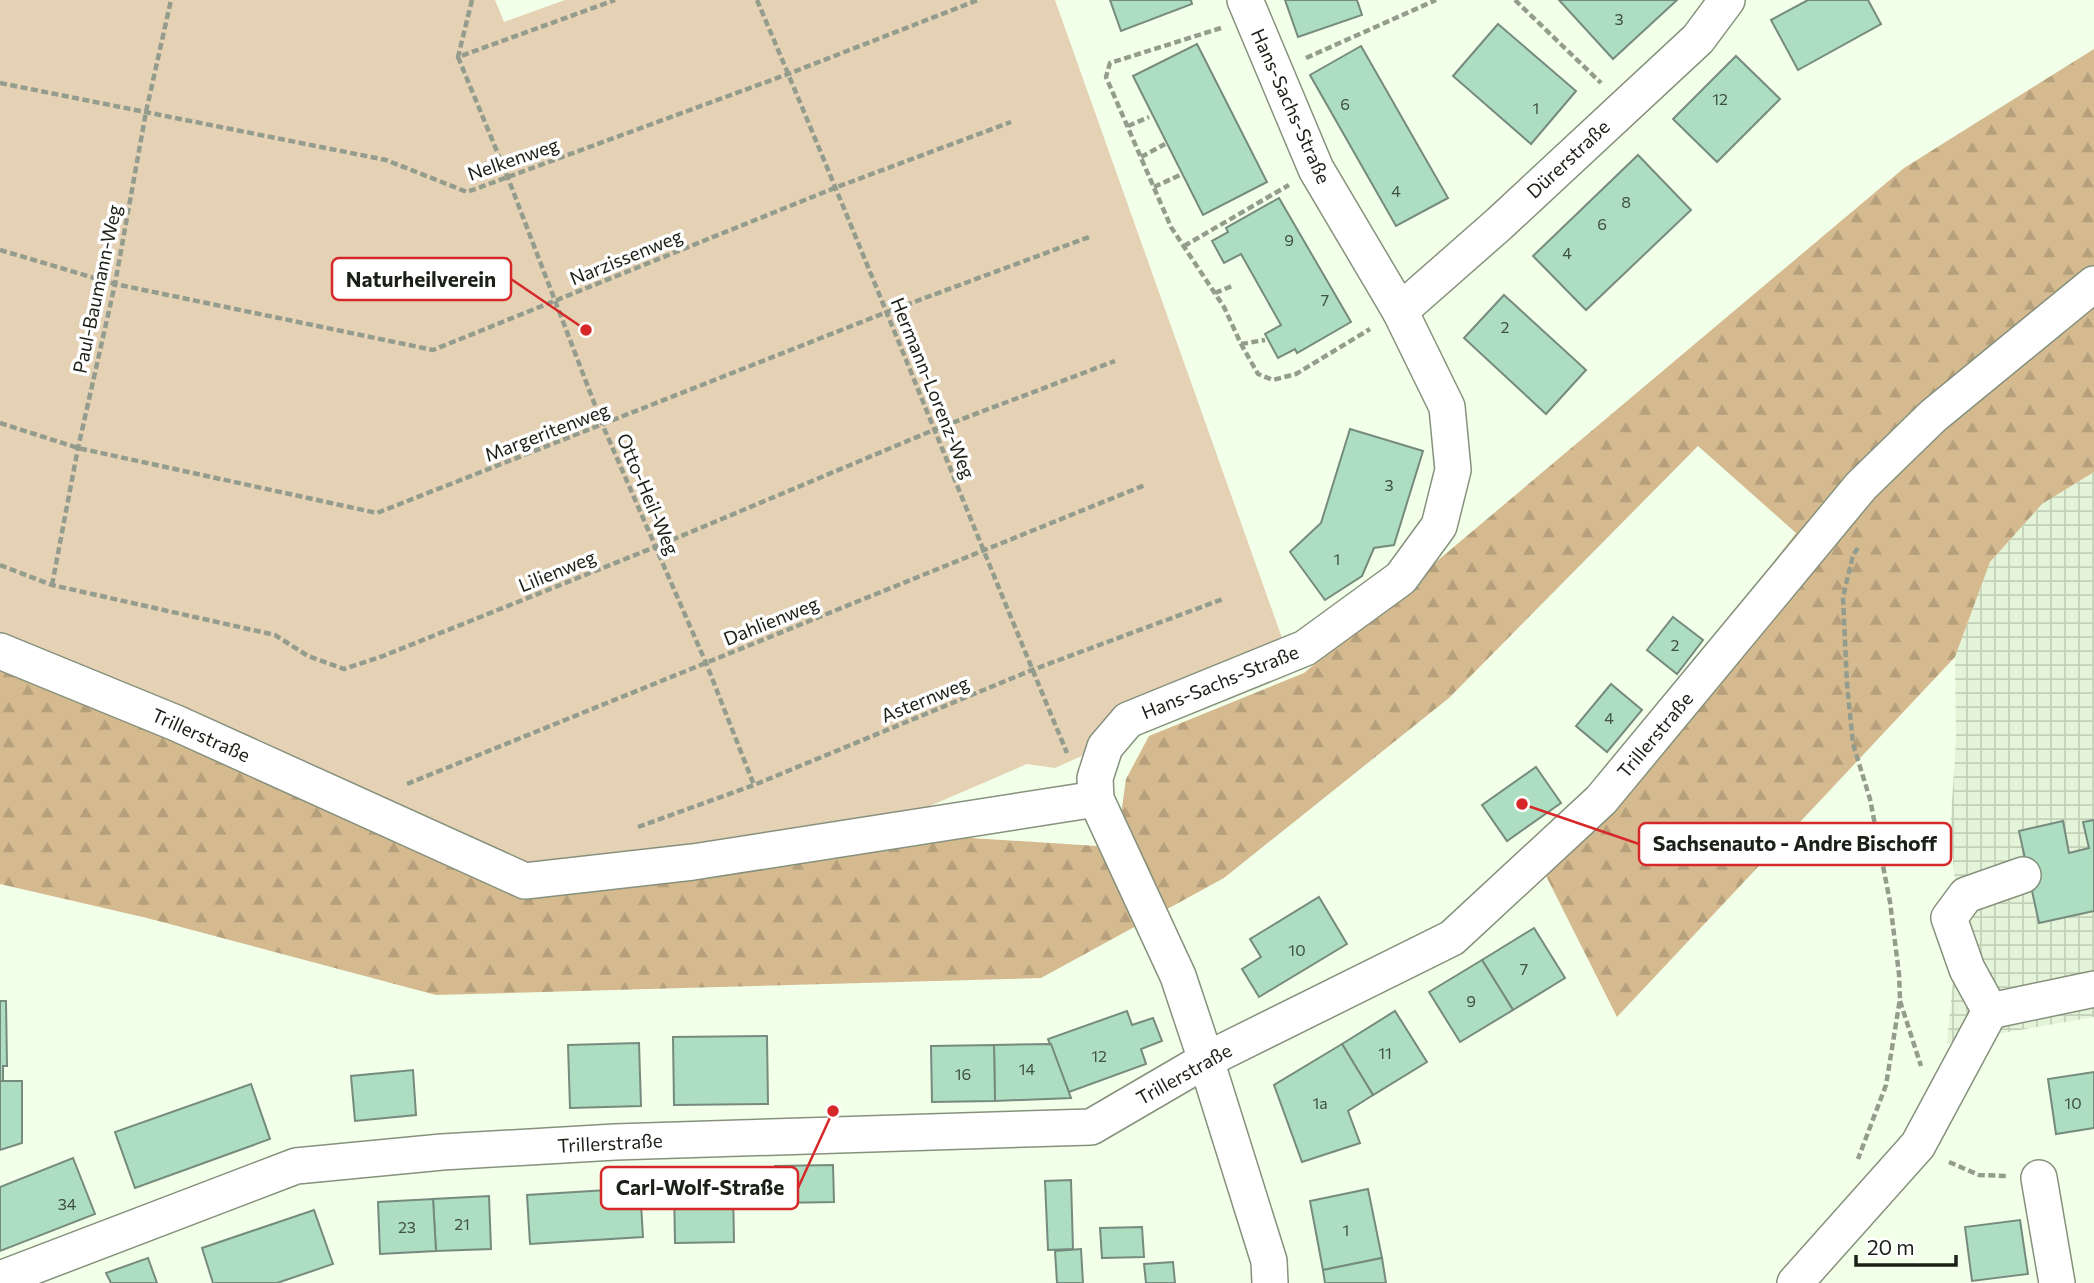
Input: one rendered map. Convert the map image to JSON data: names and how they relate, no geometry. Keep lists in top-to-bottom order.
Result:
{
  "streets": {
    "street": ["Hans-Sachs-Straße", "Dürerstraße", "Trillerstraße"],
    "path": [
      "Nelkenweg",
      "Narzissenweg",
      "Paul-Baumann-Weg",
      "Hermann-Lorenz-Weg",
      "Margeritenweg",
      "Otto-Heil-Weg",
      "Lilienweg",
      "Dahlienweg",
      "Asternweg"
    ]
  },
  "crossings": [
    ["Hans-Sachs-Straße", "Dürerstraße"],
    ["Hans-Sachs-Straße", "Hermann-Lorenz-Weg"],
    ["Hans-Sachs-Straße", "Trillerstraße"],
    ["Nelkenweg", "Paul-Baumann-Weg"],
    ["Nelkenweg", "Hermann-Lorenz-Weg"],
    ["Nelkenweg", "Otto-Heil-Weg"],
    ["Narzissenweg", "Paul-Baumann-Weg"],
    ["Narzissenweg", "Hermann-Lorenz-Weg"],
    ["Narzissenweg", "Otto-Heil-Weg"],
    ["Paul-Baumann-Weg", "Margeritenweg"],
    ["Paul-Baumann-Weg", "Lilienweg"],
    ["Hermann-Lorenz-Weg", "Margeritenweg"],
    ["Hermann-Lorenz-Weg", "Lilienweg"],
    ["Hermann-Lorenz-Weg", "Dahlienweg"],
    ["Hermann-Lorenz-Weg", "Asternweg"],
    ["Hermann-Lorenz-Weg", "Trillerstraße"],
    ["Margeritenweg", "Otto-Heil-Weg"],
    ["Otto-Heil-Weg", "Lilienweg"],
    ["Otto-Heil-Weg", "Dahlienweg"],
    ["Otto-Heil-Weg", "Asternweg"]
  ],
  "places": ["Naturheilverein", "Sachsenauto - Andre Bischoff", "Carl-Wolf-Straße"],
  "house_numbers": [
    "3",
    "12",
    "6",
    "1",
    "4",
    "8",
    "6",
    "9",
    "4",
    "7",
    "2",
    "3",
    "1",
    "2",
    "4",
    "10",
    "7",
    "9",
    "11",
    "12",
    "14",
    "16",
    "1a",
    "10",
    "34",
    "21",
    "23",
    "1"
  ],
  "scale_bar": "20 m"
}
